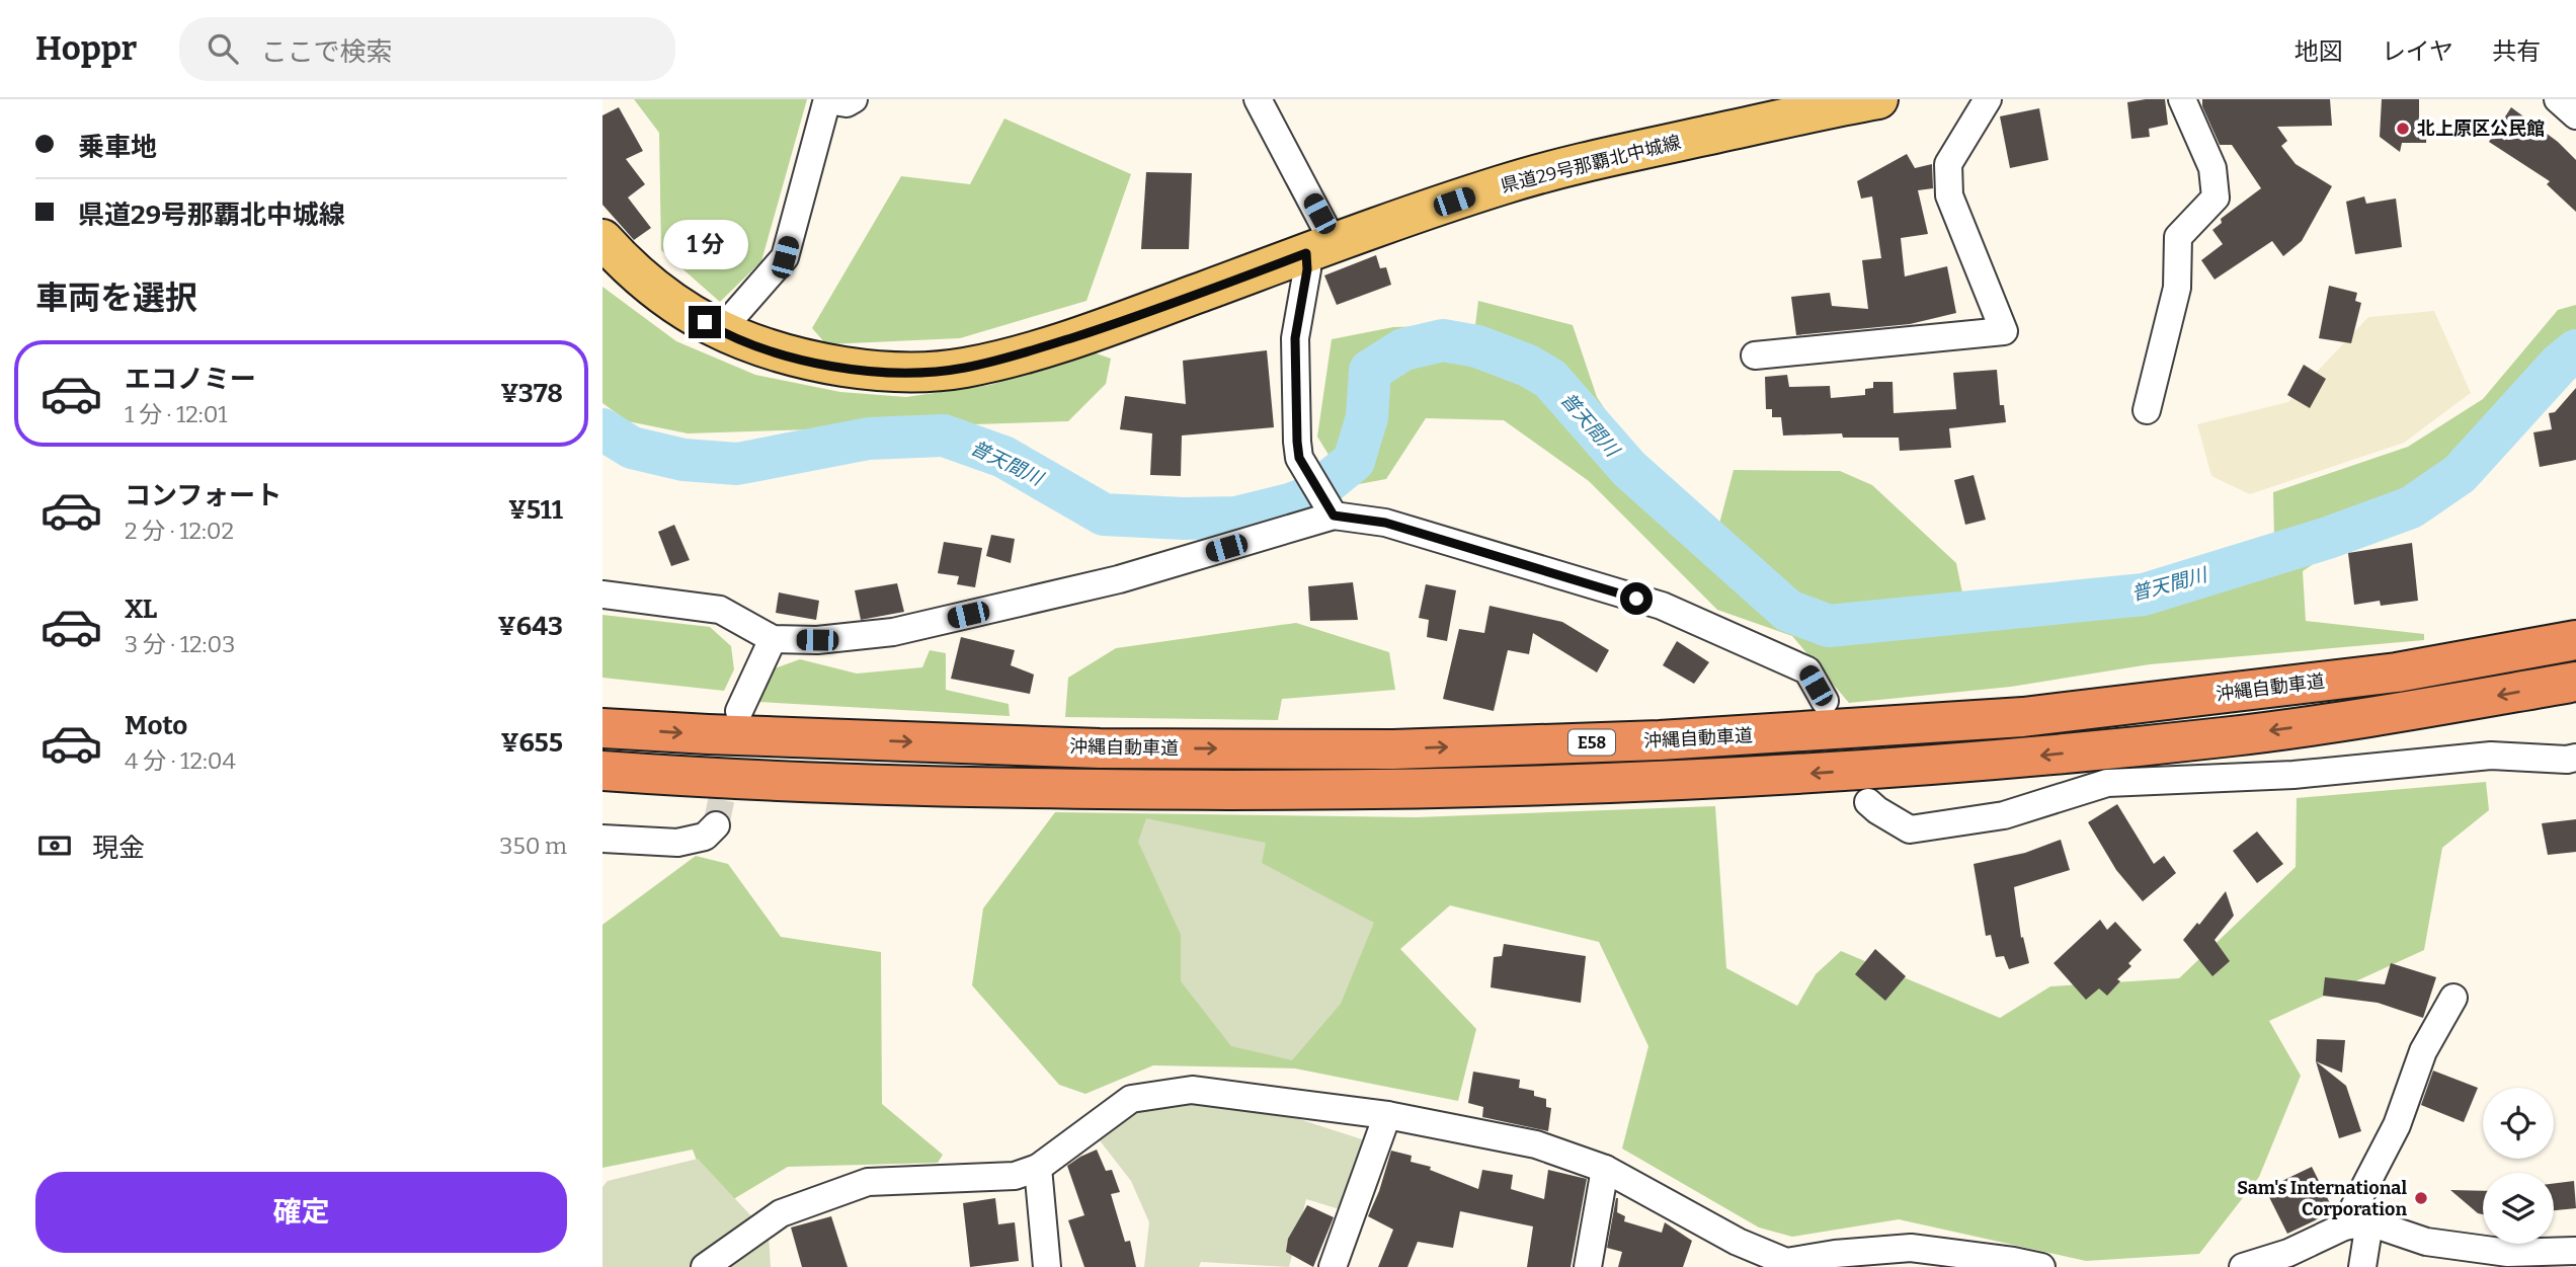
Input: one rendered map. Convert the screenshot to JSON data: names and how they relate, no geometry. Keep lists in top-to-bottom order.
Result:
{
  "streets": {
    "highway": ["沖縄自動車道", "E58"],
    "main road": ["県道29号那覇北中城線"]
  },
  "water": ["普天間川"],
  "places": ["北上原区公民館", "Sam's International Corporation"],
  "page": {
    "header": "Hoppr",
    "search": "ここで検索",
    "nav": ["地図", "レイヤ", "共有"],
    "banner": ["乗車地", "県道29号那覇北中城線"],
    "bubble": "1 分",
    "heading": "車両を選択",
    "list": [
      {
        "name": "エコノミー",
        "note": "1 分 · 12:01",
        "value": "¥378"
      },
      {
        "name": "コンフォート",
        "note": "2 分 · 12:02",
        "value": "¥511"
      },
      {
        "name": "XL",
        "note": "3 分 · 12:03",
        "value": "¥643"
      },
      {
        "name": "Moto",
        "note": "4 分 · 12:04",
        "value": "¥655"
      }
    ],
    "pay": ["現金", "350 m"],
    "buttons": "確定"
  }
}
